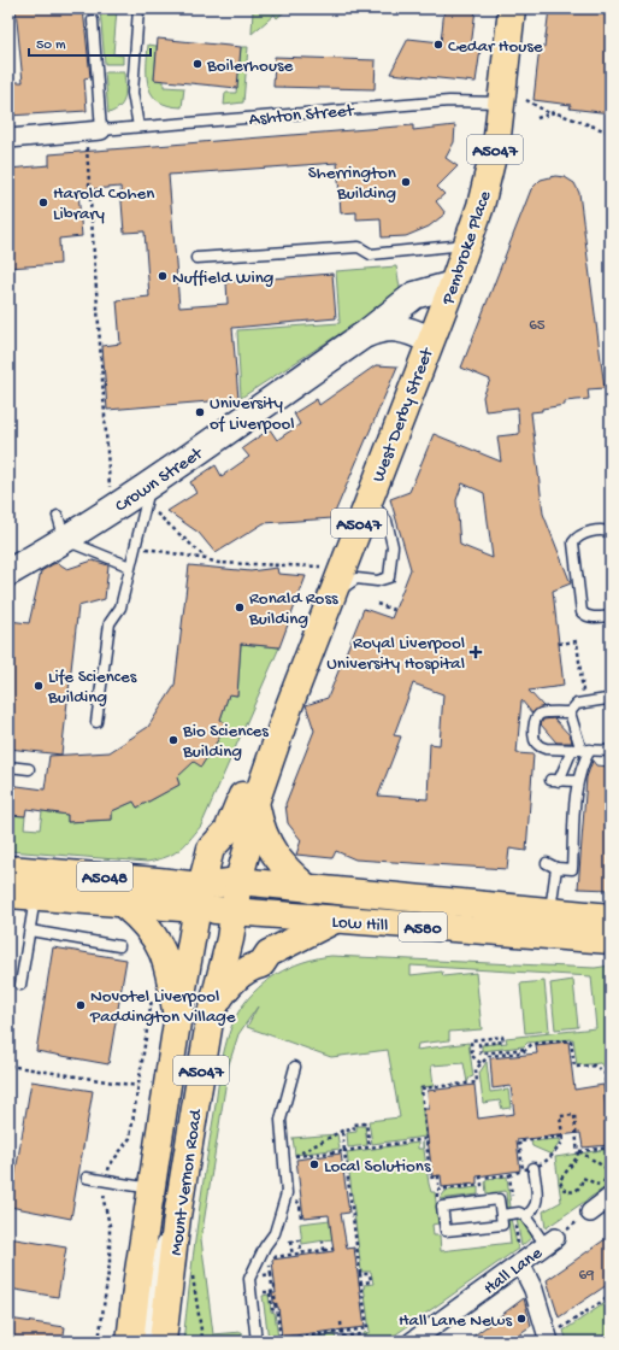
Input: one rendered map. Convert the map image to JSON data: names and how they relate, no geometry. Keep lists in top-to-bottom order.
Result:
{
  "streets": {
    "main road": [
      "A5047",
      "Pembroke Place",
      "West Derby Street",
      "A5048",
      "Low Hill",
      "A580",
      "Mount Vernon Road"
    ],
    "street": ["Ashton Street", "Crown Street", "Hall Lane"]
  },
  "crossings": [
    ["Ashton Street", "Pembroke Place"],
    ["Pembroke Place", "West Derby Street"],
    ["Pembroke Place", "Crown Street"],
    ["West Derby Street", "Crown Street"],
    ["West Derby Street", "A5048"],
    ["West Derby Street", "Low Hill"],
    ["West Derby Street", "Mount Vernon Road"],
    ["A5048", "Low Hill"],
    ["A5048", "Mount Vernon Road"],
    ["Low Hill", "Mount Vernon Road"]
  ],
  "places": {
    "other": [
      "Cedar House",
      "Boilerhouse",
      "Sherrington Building",
      "Harold Cohen Library",
      "Nuffield Wing",
      "University of Liverpool",
      "Ronald Ross Building",
      "Life Sciences Building",
      "Bio Sciences Building",
      "Novotel Liverpool Paddington Village",
      "Local Solutions",
      "Hall Lane News"
    ],
    "health": ["Royal Liverpool University Hospital"]
  },
  "house_numbers": ["65", "69"],
  "scale_bar": "50 m"
}
